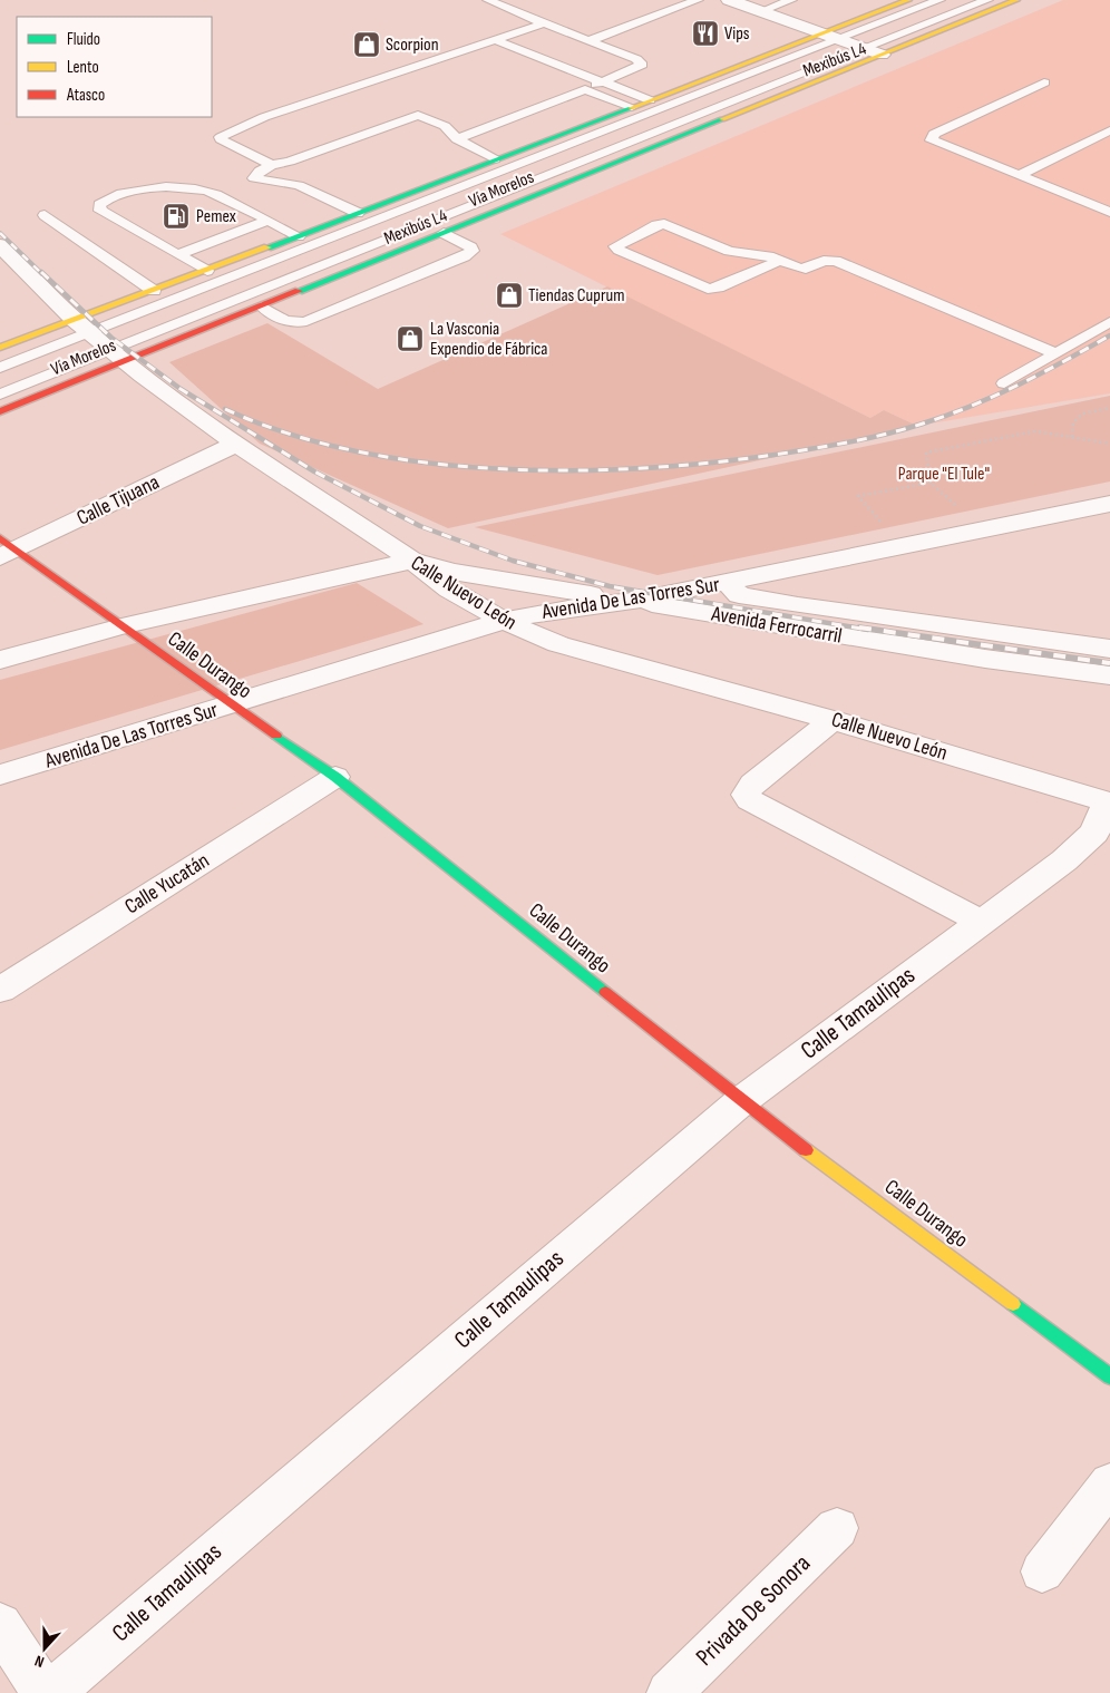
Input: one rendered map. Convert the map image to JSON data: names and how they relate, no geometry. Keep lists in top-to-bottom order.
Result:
{
  "streets": {
    "main road": ["Vía Morelos", "Calle Durango"],
    "street": [
      "Calle Tijuana",
      "Calle Nuevo León",
      "Avenida De Las Torres Sur",
      "Avenida Ferrocarril",
      "Calle Yucatán",
      "Calle Tamaulipas",
      "Privada De Sonora"
    ],
    "lane": ["Mexibús L4"]
  },
  "crossings": [
    ["Mexibús L4", "Vía Morelos"],
    ["Mexibús L4", "Calle Nuevo León"],
    ["Vía Morelos", "Calle Nuevo León"],
    ["Calle Tijuana", "Calle Nuevo León"],
    ["Calle Tijuana", "Calle Durango"],
    ["Calle Nuevo León", "Avenida De Las Torres Sur"],
    ["Calle Nuevo León", "Avenida Ferrocarril"],
    ["Calle Nuevo León", "Calle Tamaulipas"],
    ["Avenida De Las Torres Sur", "Avenida Ferrocarril"],
    ["Avenida De Las Torres Sur", "Calle Durango"],
    ["Calle Durango", "Calle Yucatán"],
    ["Calle Durango", "Calle Tamaulipas"]
  ],
  "parks": ["Parque \"El Tule\""],
  "places": {
    "restaurant": ["Vips"],
    "shop": ["Scorpion", "Tiendas Cuprum", "La Vasconia Expendio de Fábrica"],
    "fuel station": ["Pemex"]
  },
  "legend": ["Fluido", "Lento", "Atasco"],
  "north": "bottom"
}
